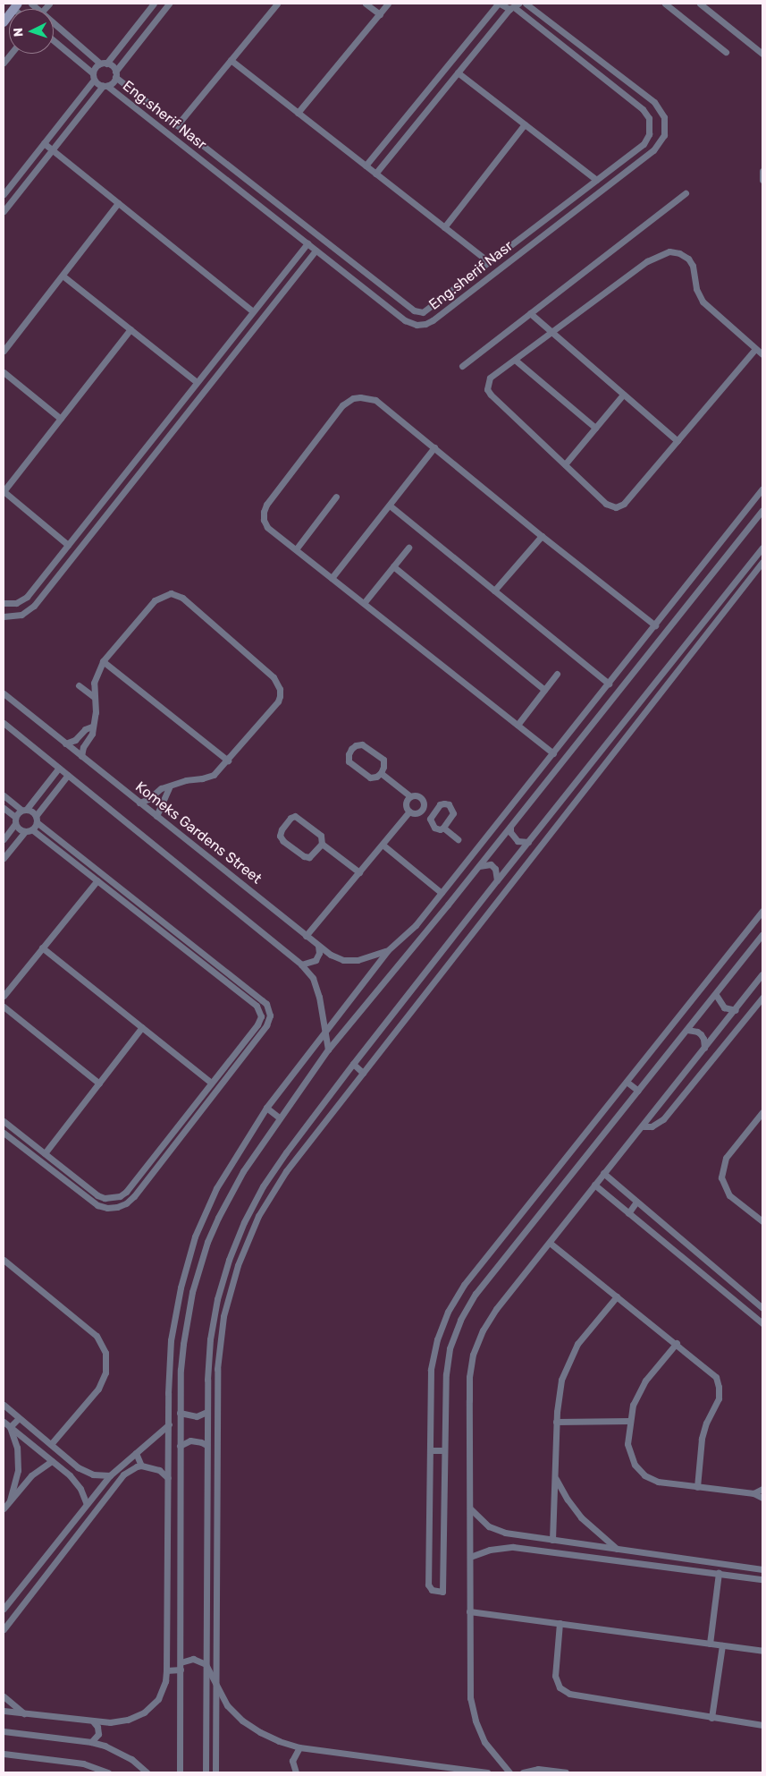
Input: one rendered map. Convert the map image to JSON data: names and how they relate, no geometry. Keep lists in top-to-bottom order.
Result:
{
  "streets": {
    "street": ["Eng.sherif Nasr", "Komeks Gardens Street"]
  },
  "north": "left"
}
